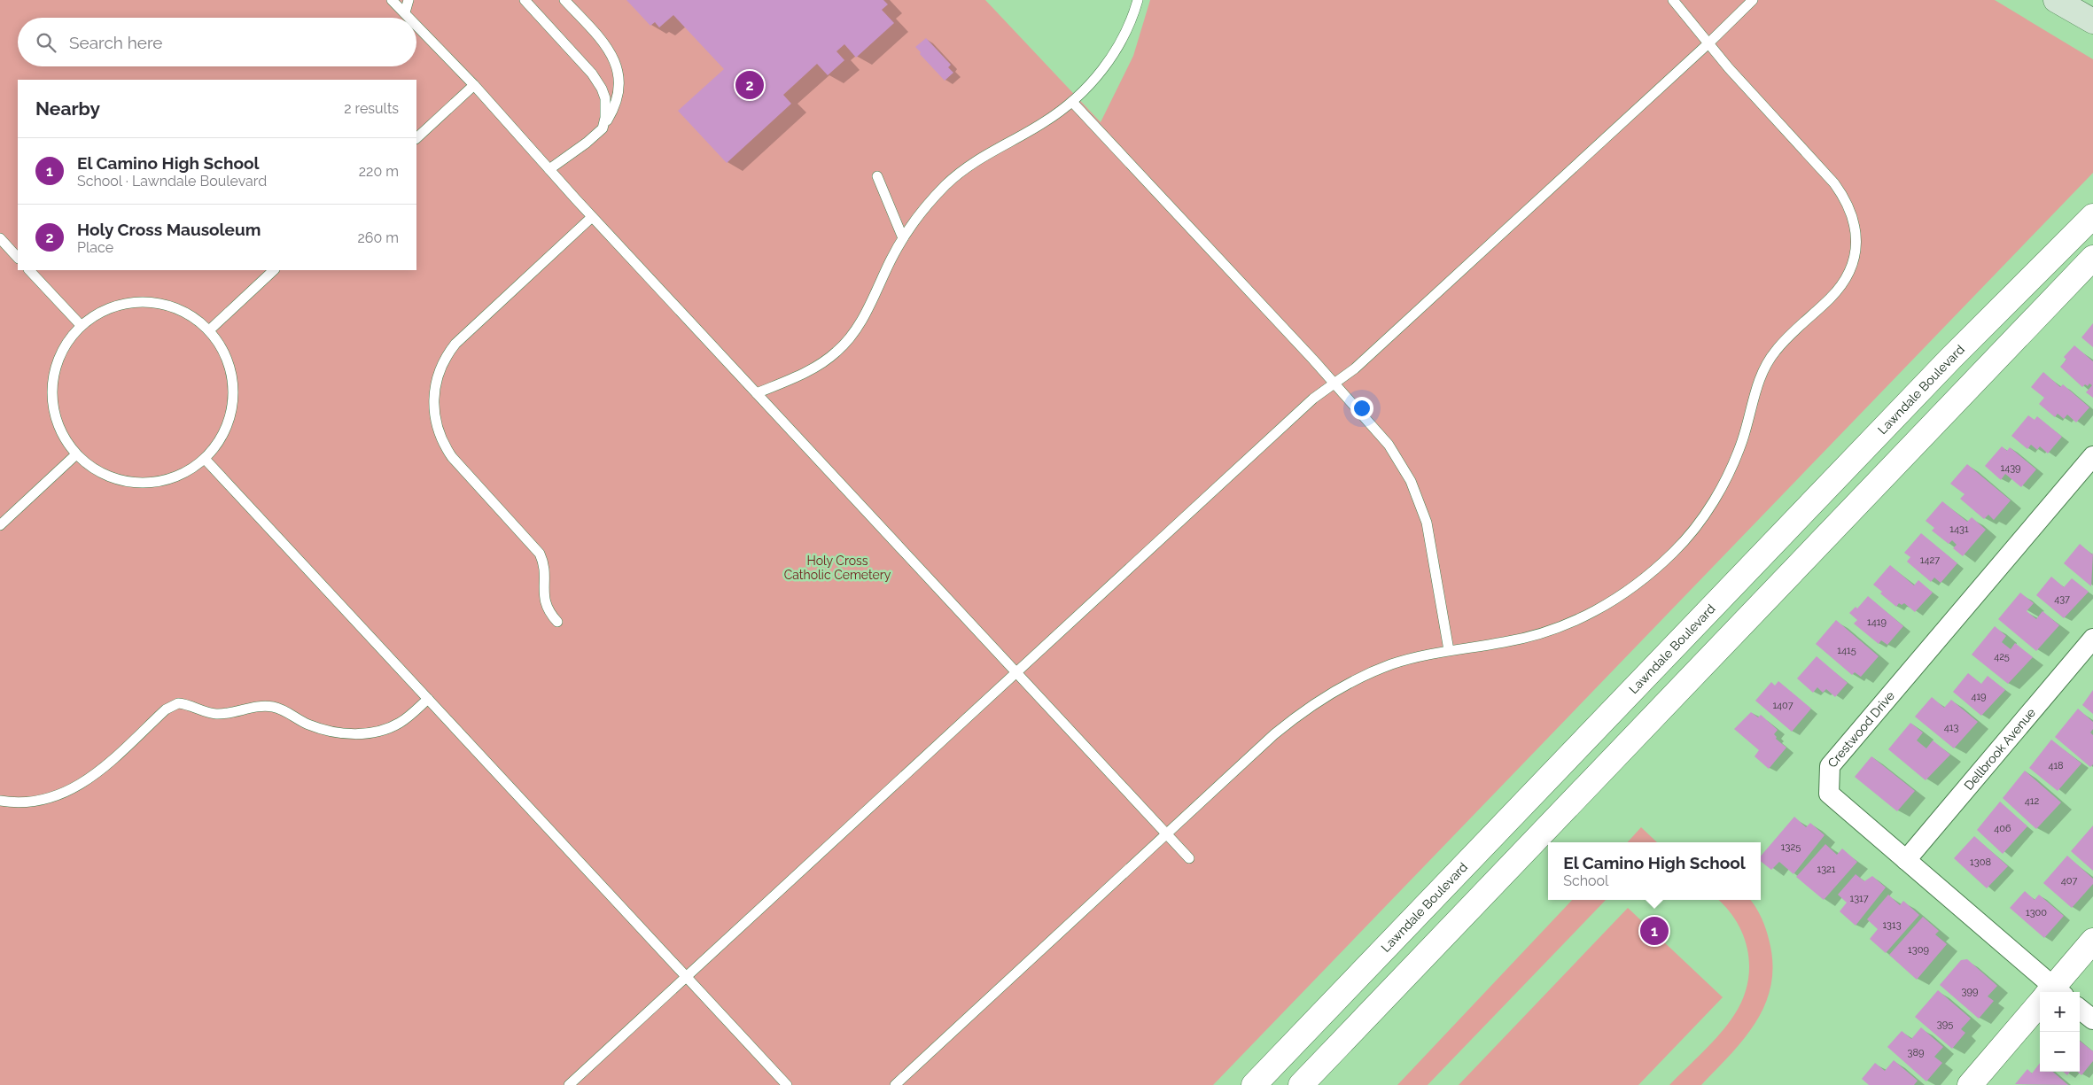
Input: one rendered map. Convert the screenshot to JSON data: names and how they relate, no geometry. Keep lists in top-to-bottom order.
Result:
{
  "streets": {
    "street": ["Lawndale Boulevard", "Crestwood Drive", "Dellbrook Avenue"]
  },
  "crossings": [
    ["Crestwood Drive", "Dellbrook Avenue"]
  ],
  "parks": ["Holy Cross Catholic Cemetery"],
  "house_numbers": [
    "1439",
    "1431",
    "1427",
    "437",
    "1419",
    "1415",
    "425",
    "419",
    "1407",
    "413",
    "418",
    "412",
    "406",
    "1325",
    "1308",
    "1321",
    "407",
    "1317",
    "1300",
    "1313",
    "1309",
    "399",
    "395",
    "389"
  ],
  "page": {
    "search": "Search here",
    "pins": ["2", "1"],
    "heading": ["Nearby", "2 results"],
    "list": [
      {
        "mark": "1",
        "name": "El Camino High School",
        "note": "School · Lawndale Boulevard",
        "value": "220 m"
      },
      {
        "mark": "2",
        "name": "Holy Cross Mausoleum",
        "note": "Place",
        "value": "260 m"
      }
    ],
    "popup": ["El Camino High School", "School"],
    "map_buttons": ["+", "−"]
  }
}
